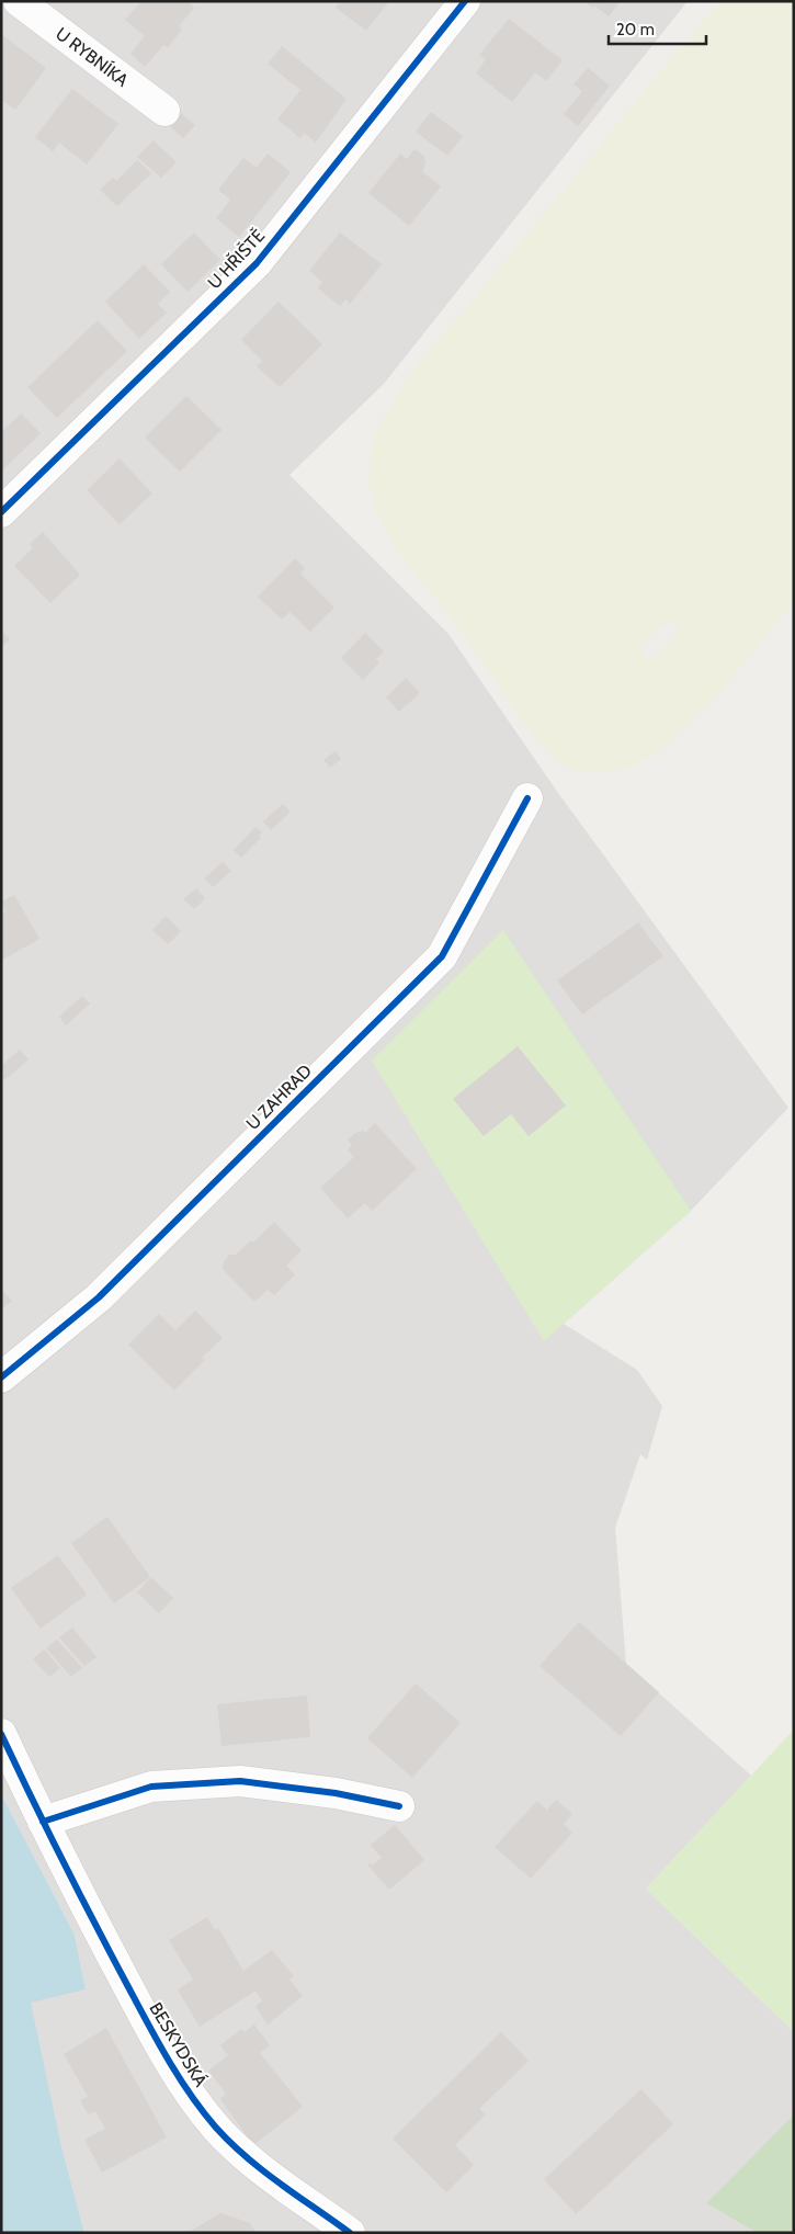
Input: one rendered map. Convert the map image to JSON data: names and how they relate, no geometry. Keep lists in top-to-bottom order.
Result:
{
  "streets": {
    "street": [
      "U RYBNÍKA",
      "U HŘIŠTĚ",
      "U ZAHRAD",
      "BESKYDSKÁ"
    ]
  },
  "scale_bar": "20 m"
}
